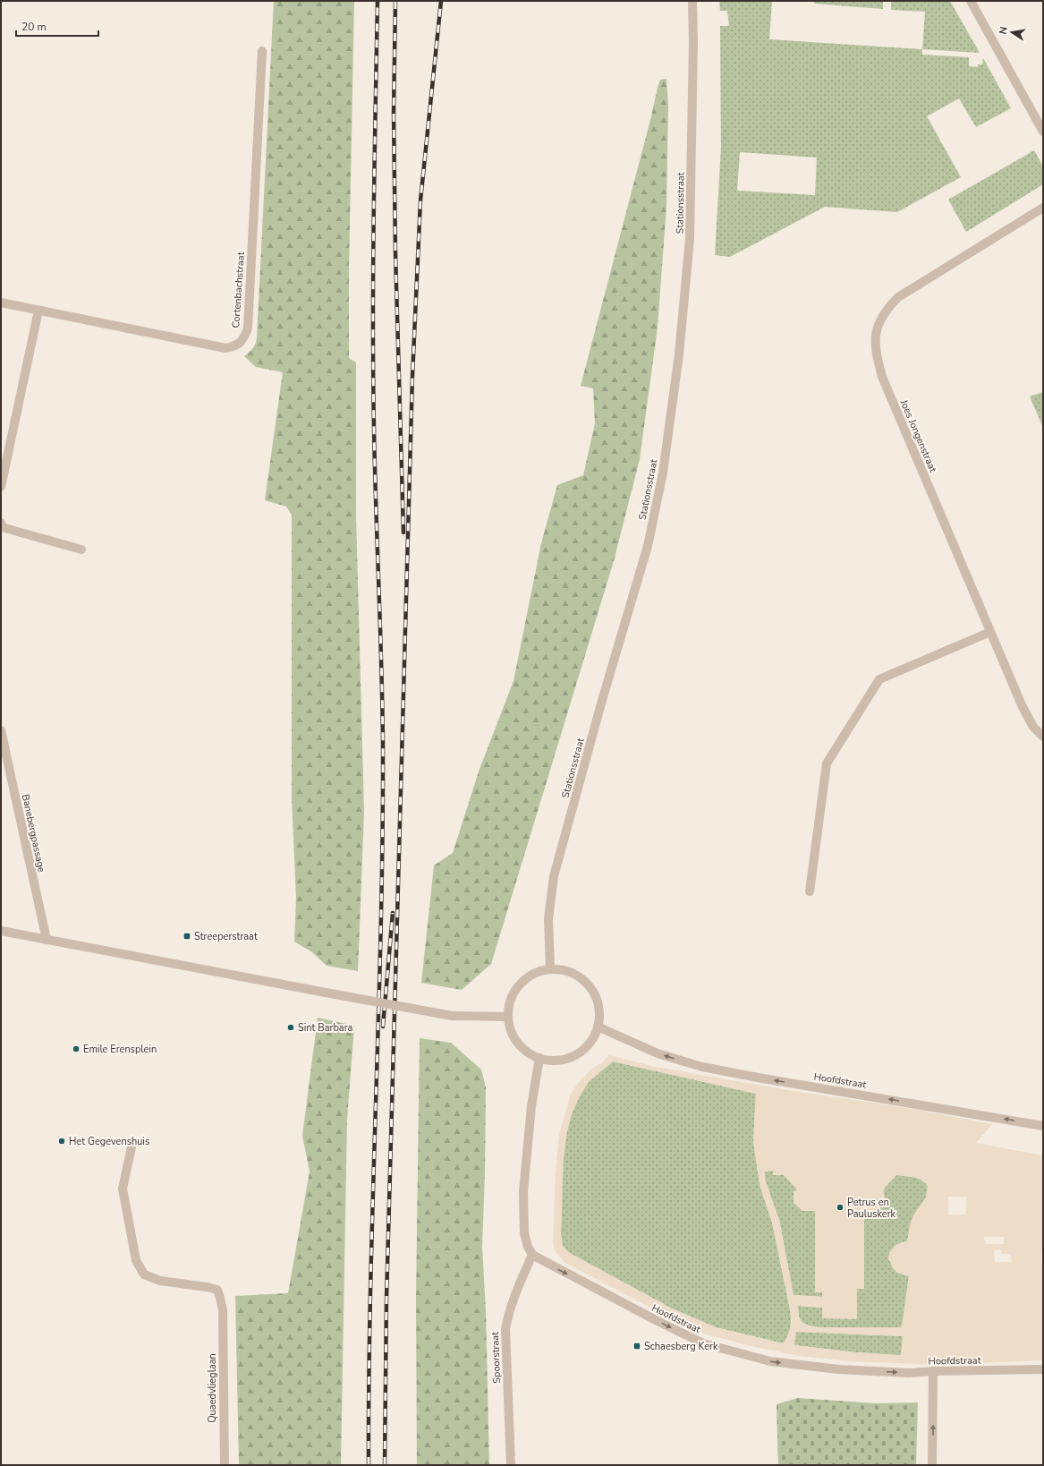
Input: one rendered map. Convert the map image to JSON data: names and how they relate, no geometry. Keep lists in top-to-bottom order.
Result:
{
  "streets": {
    "street": [
      "Stationsstraat",
      "Cortenbachstraat",
      "Joes Jongenstraat",
      "Banebergpassage",
      "Hoofdstraat",
      "Spoorstraat",
      "Quaedvlieglaan"
    ]
  },
  "crossings": [
    ["Stationsstraat", "Hoofdstraat"],
    ["Hoofdstraat", "Spoorstraat"]
  ],
  "places": {
    "transit": ["Streeperstraat", "Schaesberg Kerk"],
    "other": [
      "Sint Barbara",
      "Emile Erensplein",
      "Het Gegevenshuis",
      "Petrus en Pauluskerk"
    ]
  },
  "scale_bar": "20 m",
  "north": "left"
}
